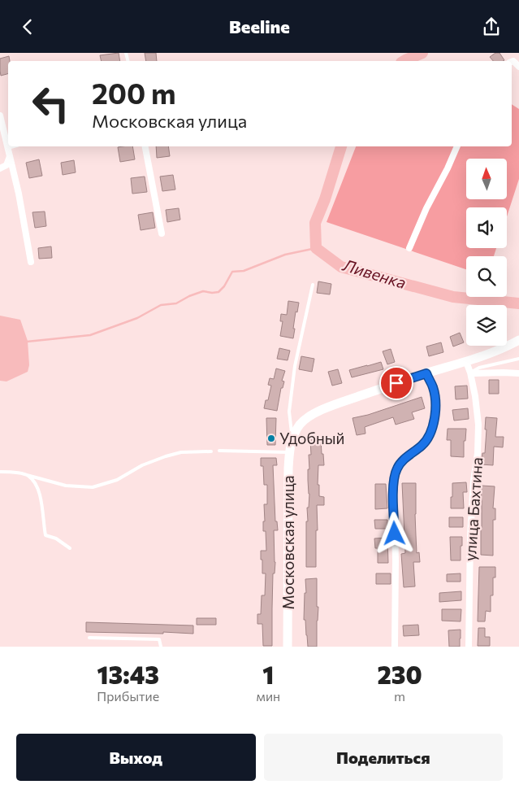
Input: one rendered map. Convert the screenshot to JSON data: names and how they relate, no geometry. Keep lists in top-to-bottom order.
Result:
{
  "streets": {
    "street": ["улица Бахтина", "Московская улица"]
  },
  "crossings": [
    ["улица Бахтина", "Московская улица"]
  ],
  "water": ["Ливенка"],
  "places": ["Удобный"],
  "north": "top",
  "page": {
    "header": "Beeline",
    "turn": ["200 m", "Московская улица"],
    "eta": [
      "13:43",
      "Прибытие",
      "1",
      "мин",
      "230",
      "m"
    ],
    "buttons": ["Выход", "Поделиться"]
  }
}
